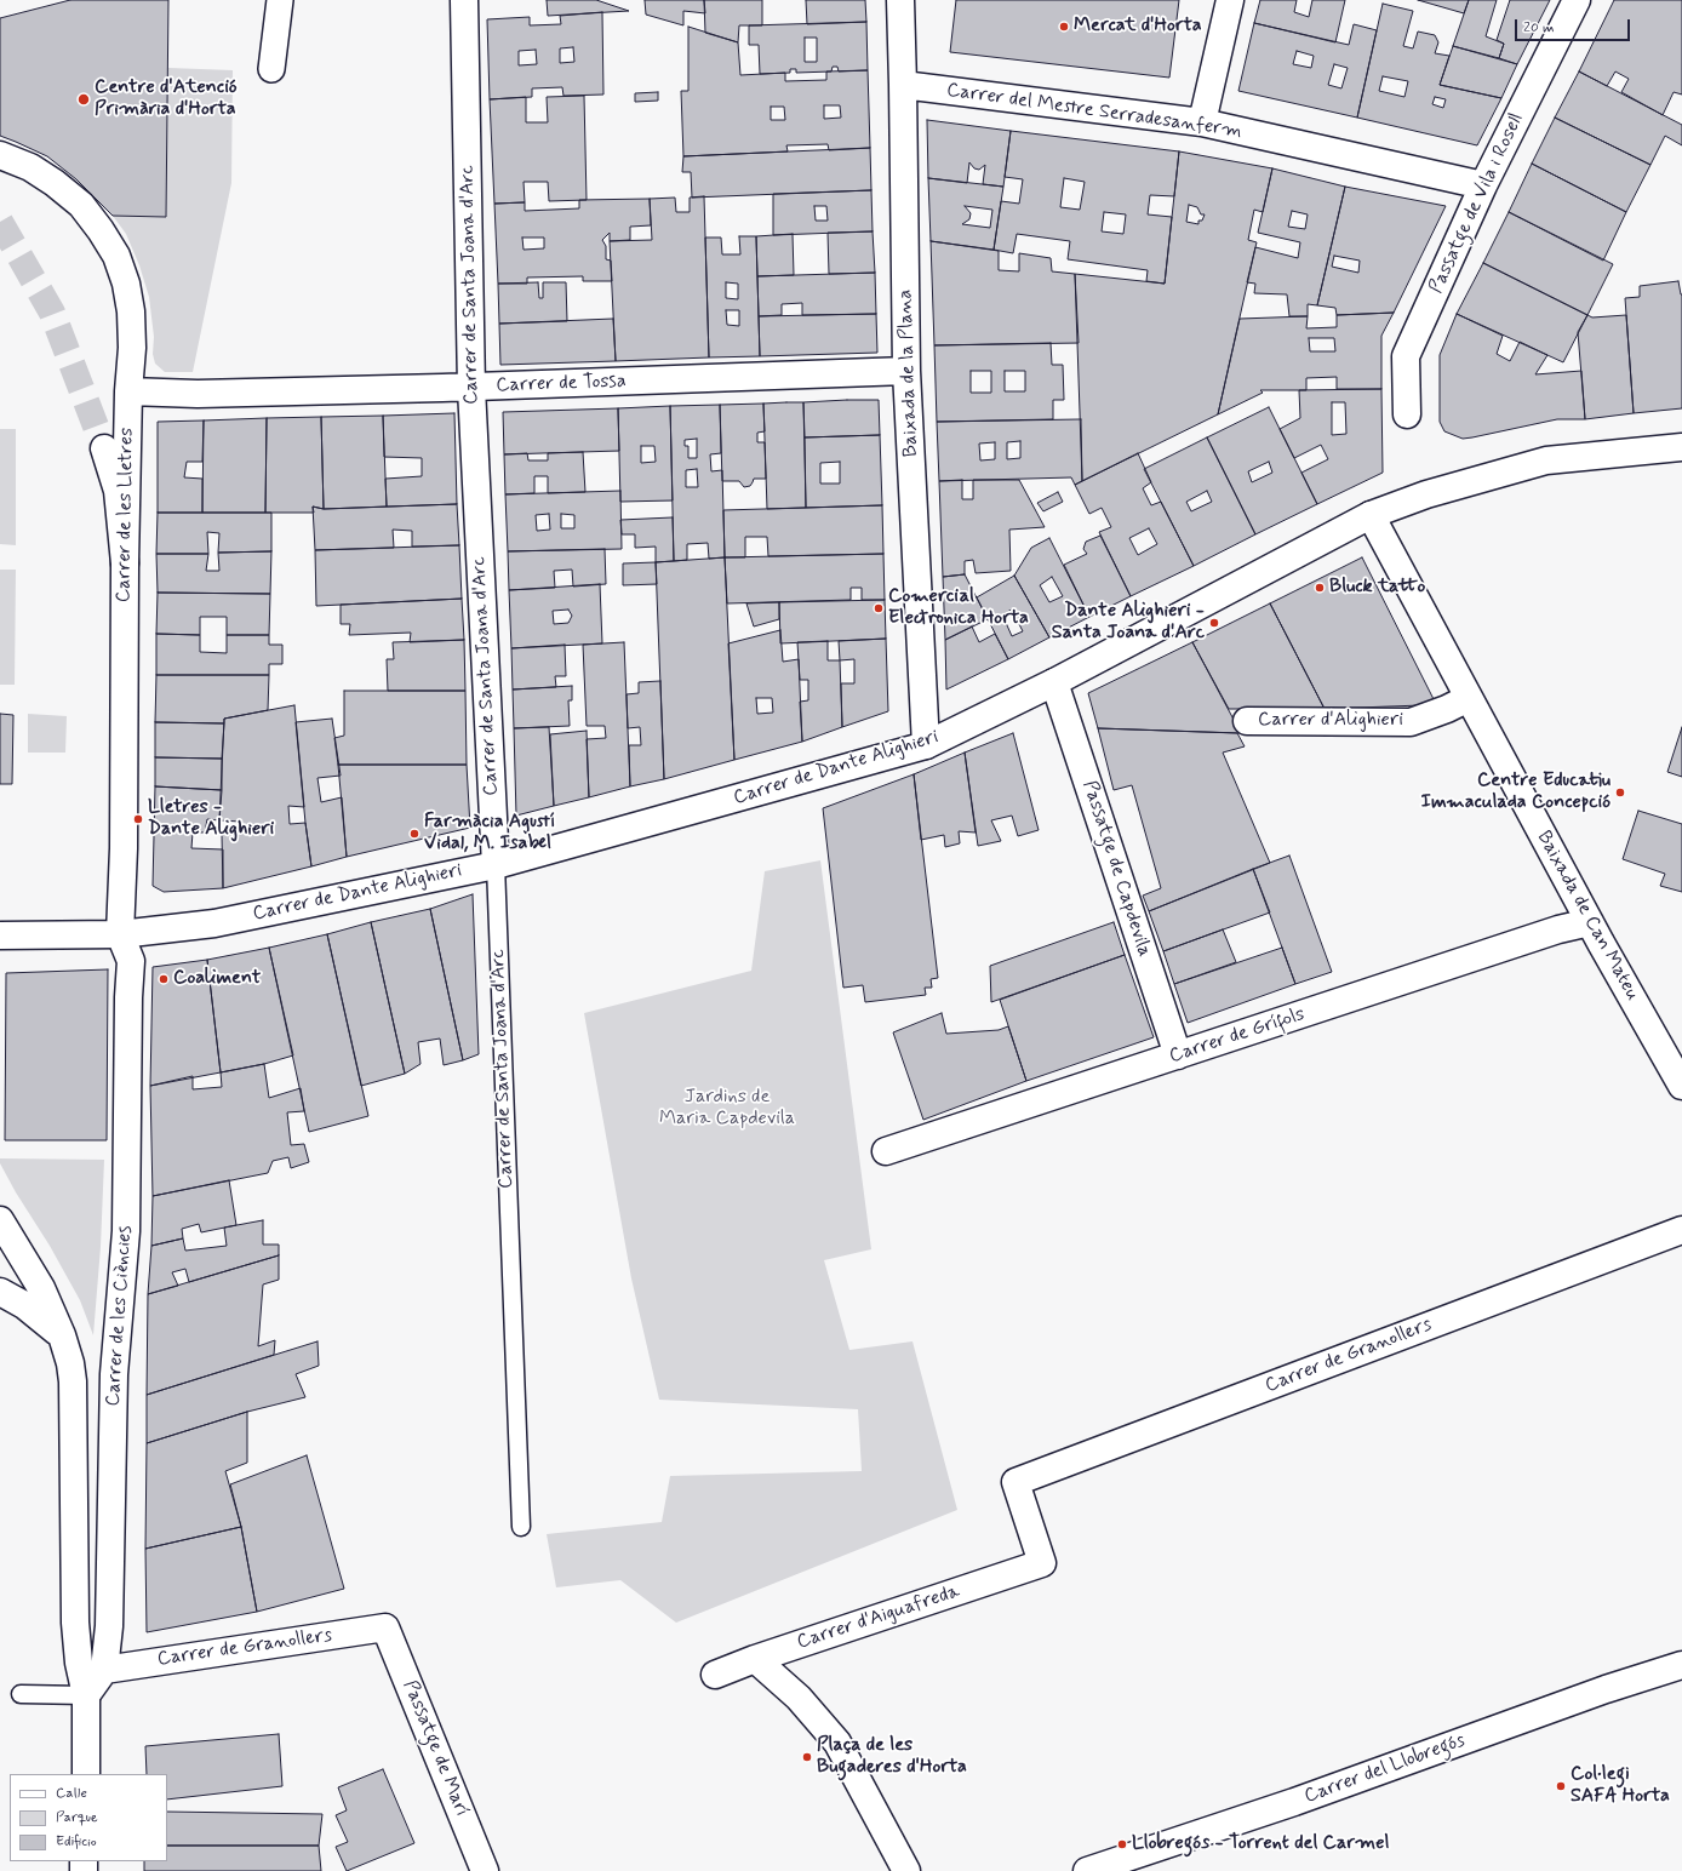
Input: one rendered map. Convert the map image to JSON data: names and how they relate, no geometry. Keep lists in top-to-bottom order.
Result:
{
  "streets": {
    "street": [
      "Carrer del Mestre Serradesanferm",
      "Passatge de Vila i Rosell",
      "Carrer de Santa Joana d'Arc",
      "Baixada de la Plana",
      "Carrer de Tossa",
      "Carrer de les Lletres",
      "Carrer d'Alighieri",
      "Carrer de Dante Alighieri",
      "Passatge de Capdevila",
      "Baixada de Can Mateu",
      "Carrer de Grífols",
      "Carrer de les Ciències",
      "Carrer de Granollers",
      "Carrer d'Aiguafreda",
      "Passatge de Marí",
      "Carrer del Llobregós"
    ]
  },
  "crossings": [
    ["Carrer del Mestre Serradesanferm", "Passatge de Vila i Rosell"],
    ["Carrer del Mestre Serradesanferm", "Baixada de la Plana"],
    ["Carrer de Santa Joana d'Arc", "Carrer de Tossa"],
    ["Carrer de Santa Joana d'Arc", "Carrer de Dante Alighieri"],
    ["Baixada de la Plana", "Carrer de Tossa"],
    ["Baixada de la Plana", "Carrer de Dante Alighieri"],
    ["Carrer de Tossa", "Carrer de les Lletres"],
    ["Carrer de les Lletres", "Carrer de Dante Alighieri"],
    ["Carrer de les Lletres", "Carrer de les Ciències"],
    ["Carrer d'Alighieri", "Baixada de Can Mateu"],
    ["Carrer de Dante Alighieri", "Passatge de Capdevila"],
    ["Carrer de Dante Alighieri", "Baixada de Can Mateu"],
    ["Carrer de Dante Alighieri", "Carrer de les Ciències"],
    ["Passatge de Capdevila", "Carrer de Grífols"],
    ["Baixada de Can Mateu", "Carrer de Grífols"],
    ["Carrer de les Ciències", "Carrer de Granollers"],
    ["Carrer de Granollers", "Carrer d'Aiguafreda"],
    ["Carrer de Granollers", "Passatge de Marí"]
  ],
  "parks": ["Jardins de Maria Capdevila"],
  "places": [
    "Mercat d'Horta",
    "Centre d'Atenció Primària d'Horta",
    "Bluck tatto",
    "Comercial Electronica Horta",
    "Dante Alighieri - Santa Joana d'Arc",
    "Centre Educatiu Immaculada Concepció",
    "Lletres - Dante Alighieri",
    "Farmàcia Agustí Vidal, M. Isabel",
    "Coaliment",
    "Plaça de les Bugaderes d'Horta",
    "Col·legi SAFA Horta",
    "Llobregós - Torrent del Carmel"
  ],
  "legend": ["Calle", "Parque", "Edificio"],
  "scale_bar": "20 m"
}
